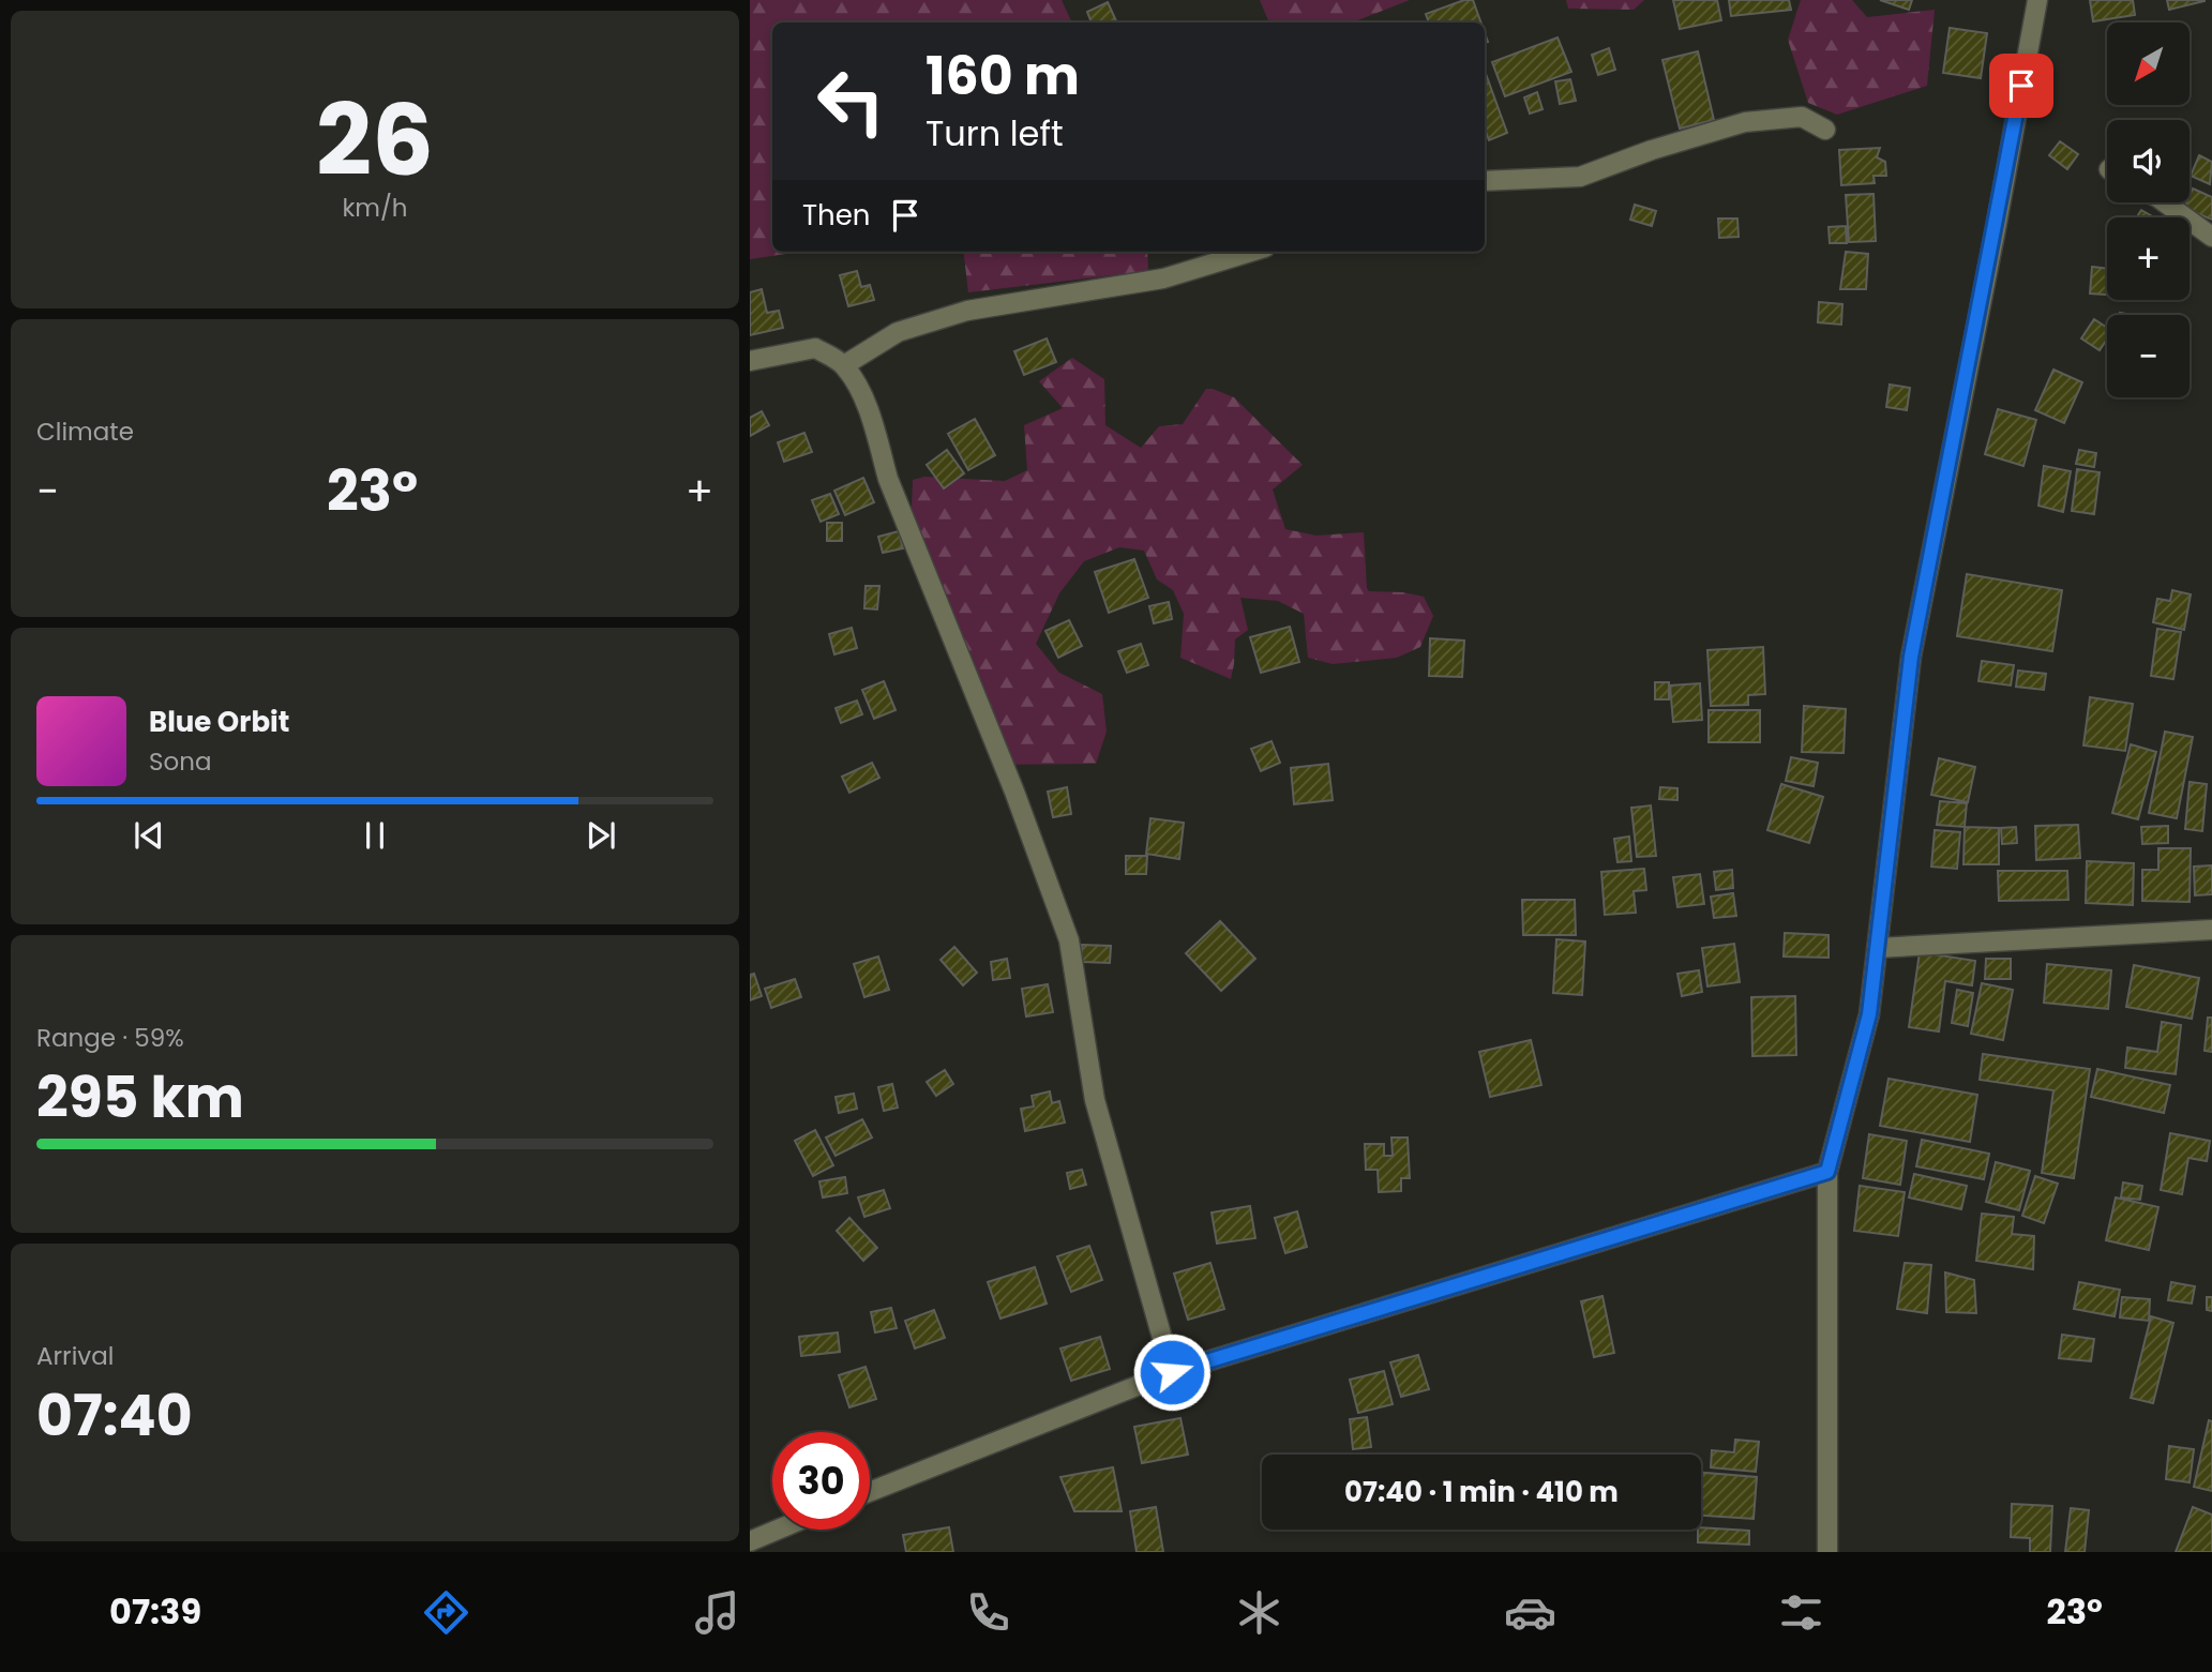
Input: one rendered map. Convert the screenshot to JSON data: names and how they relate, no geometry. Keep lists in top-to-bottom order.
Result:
{
  "north": "bottom left",
  "page": {
    "tile": [
      ["26", "km/h"],
      "Climate",
      ["Range · 59%", "295 km"],
      ["Arrival", "07:40"]
    ],
    "map_buttons": ["+", "−"],
    "turn": ["160 m", "Turn left"],
    "then": "Then",
    "heat": ["−", "23°", "+"],
    "song": ["Blue Orbit", "Sona"],
    "limit": "30",
    "trip": "07:40 · 1 min · 410 m",
    "tabs": ["07:39", "23°"]
  }
}
